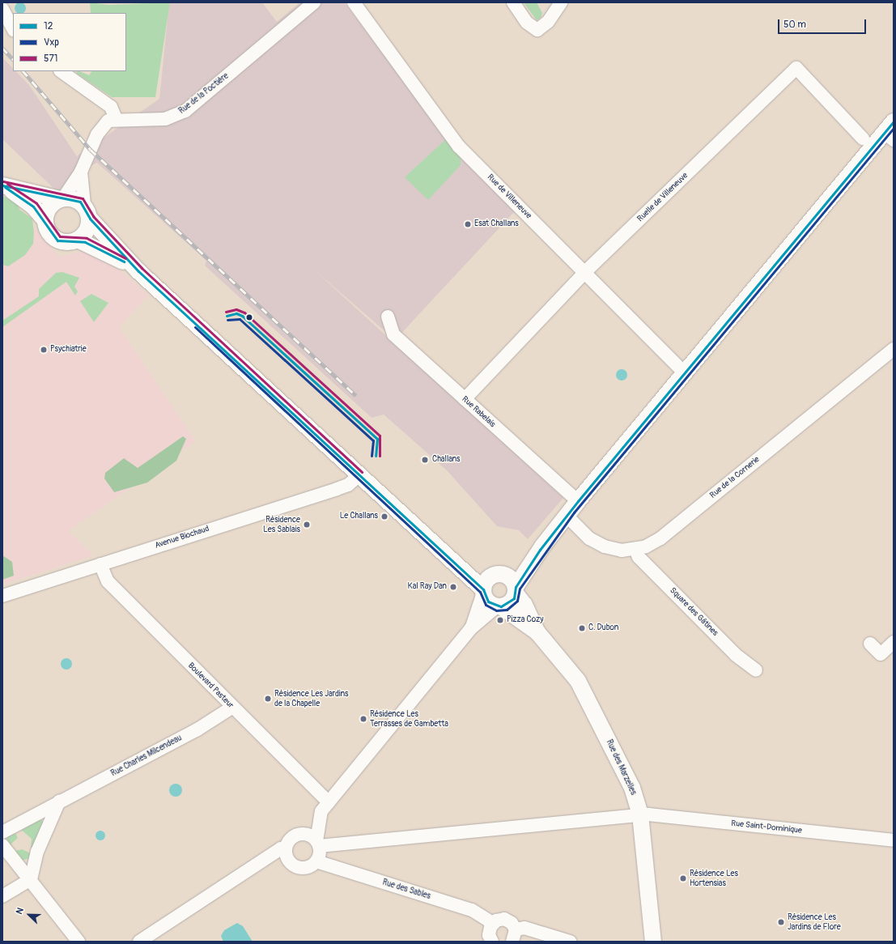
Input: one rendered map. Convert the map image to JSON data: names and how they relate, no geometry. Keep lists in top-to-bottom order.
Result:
{
  "streets": {
    "main road": ["Rue des Marzelles"],
    "street": [
      "Rue de la Poctière",
      "Rue de Villeneuve",
      "Ruelle de Villeneuve",
      "Rue Rabelais",
      "Rue de la Cornerie",
      "Avenue Biochaud",
      "Square des Gâtines",
      "Boulevard Pasteur",
      "Rue Charles Milcendeau",
      "Rue Saint-Dominique",
      "Rue des Sables"
    ]
  },
  "crossings": [
    ["Rue de Villeneuve", "Ruelle de Villeneuve"],
    ["Ruelle de Villeneuve", "Rue Rabelais"],
    ["Rue de la Cornerie", "Square des Gâtines"],
    ["Avenue Biochaud", "Boulevard Pasteur"],
    ["Boulevard Pasteur", "Rue Charles Milcendeau"],
    ["Rue des Marzelles", "Rue Saint-Dominique"],
    ["Rue Saint-Dominique", "Rue des Sables"]
  ],
  "places": [
    "Esat Challans",
    "Psychiatrie",
    "Challans",
    "Le Challans",
    "Résidence Les Sablais",
    "Kal Ray Dan",
    "Pizza Cozy",
    "C. Dubon",
    "Résidence Les Jardins de la Chapelle",
    "Résidence Les Terrasses de Gambetta",
    "Résidence Les Hortensias",
    "Résidence Les Jardins de Flore"
  ],
  "lines": ["transit line 12", "transit line Vxp", "transit line 571"],
  "legend": ["12", "Vxp", "571"],
  "scale_bar": "50 m",
  "north": "top left"
}
